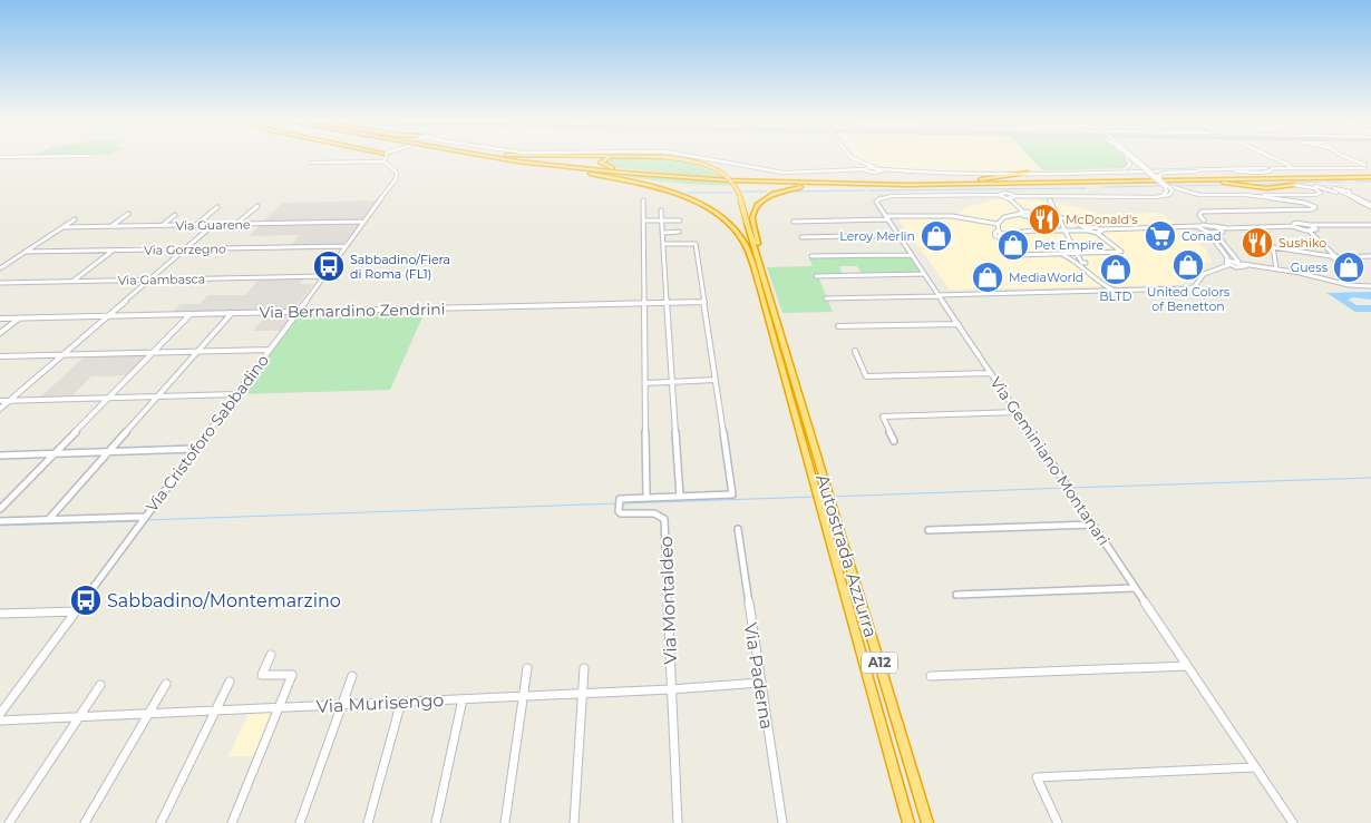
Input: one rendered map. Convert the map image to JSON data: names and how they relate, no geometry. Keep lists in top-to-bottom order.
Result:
{
  "streets": {
    "highway": ["Autostrada Azzurra", "A12"],
    "street": [
      "Via Guarene",
      "Via Gorzegno",
      "Via Gambasca",
      "Via Bernardino Zendrini",
      "Via Cristoforo Sabbadino",
      "Via Geminiano Montanari",
      "Via Montaldeo",
      "Via Paderna",
      "Via Murisengo"
    ]
  },
  "crossings": [
    ["Via Guarene", "Via Cristoforo Sabbadino"],
    ["Via Gorzegno", "Via Cristoforo Sabbadino"],
    ["Via Gambasca", "Via Cristoforo Sabbadino"],
    ["Via Bernardino Zendrini", "Via Cristoforo Sabbadino"],
    ["Via Montaldeo", "Via Murisengo"],
    ["Via Paderna", "Via Murisengo"]
  ],
  "places": {
    "restaurant": ["McDonald's", "Sushiko"],
    "shop": [
      "Leroy Merlin",
      "Pet Empire",
      "United Colors of Benetton",
      "Guess",
      "BLTD",
      "MediaWorld"
    ],
    "supermarket": ["Conad"],
    "bus stop": ["Sabbadino/Fiera di Roma (FL1)", "Sabbadino/Montemarzino"]
  }
}
